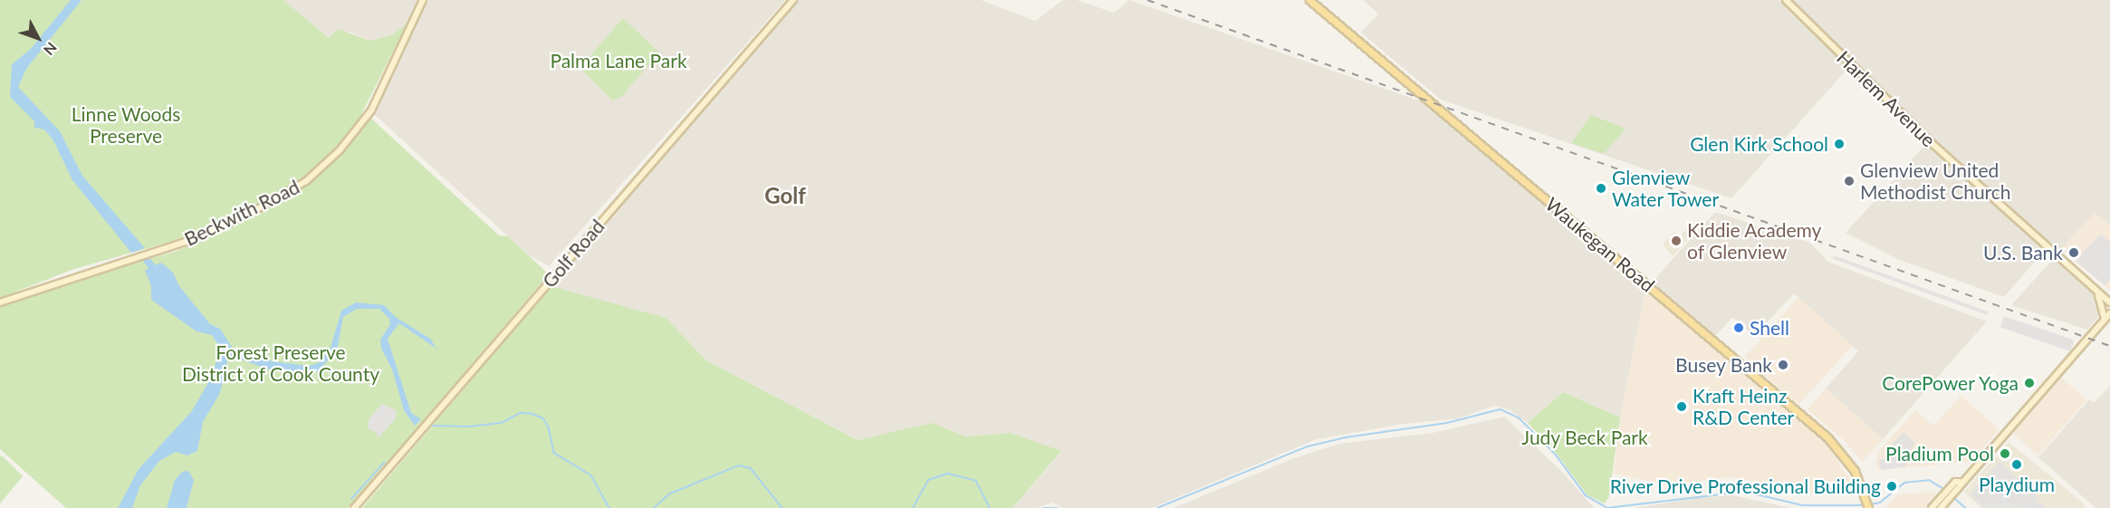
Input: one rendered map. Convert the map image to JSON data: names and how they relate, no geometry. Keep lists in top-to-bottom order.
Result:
{
  "streets": {
    "main road": [
      "Harlem Avenue",
      "Beckwith Road",
      "Waukegan Road",
      "Golf Road"
    ]
  },
  "districts": ["Golf"],
  "parks": [
    "Palma Lane Park",
    "Linne Woods Preserve",
    "Forest Preserve District of Cook County",
    "Judy Beck Park"
  ],
  "places": [
    "Glen Kirk School",
    "Glenview United Methodist Church",
    "Glenview Water Tower",
    "Kiddie Academy of Glenview",
    "U.S. Bank",
    "Shell",
    "Busey Bank",
    "CorePower Yoga",
    "Kraft Heinz R&D Center",
    "Pladium Pool",
    "Playdium",
    "River Drive Professional Building"
  ],
  "north": "bottom right"
}
